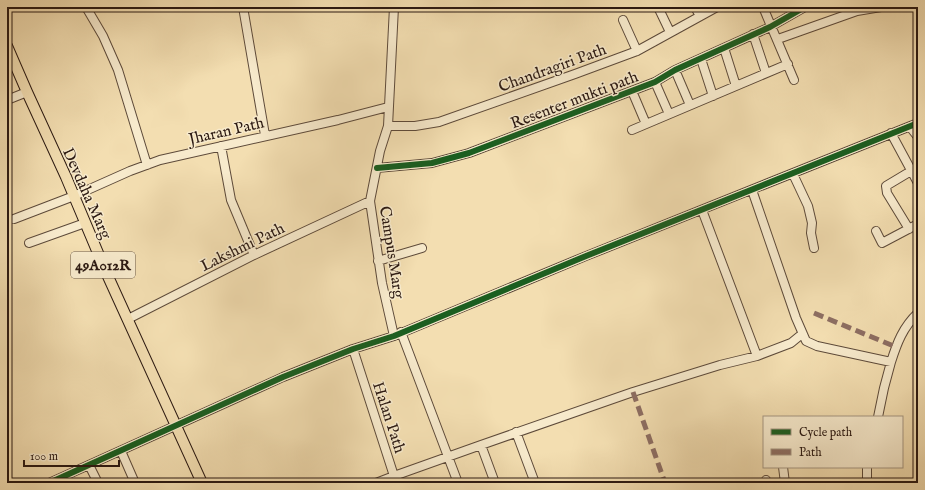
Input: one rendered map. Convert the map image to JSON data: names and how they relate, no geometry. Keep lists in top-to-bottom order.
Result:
{
  "streets": {
    "main road": ["Devdaha Marg", "49A012R"],
    "street": [
      "Chandragiri Path",
      "Resenter mukti path",
      "Jharan Path",
      "Lakshmi Path",
      "Campus Marg",
      "Halan Path"
    ]
  },
  "crossings": [
    ["Chandragiri Path", "Campus Marg"],
    ["Resenter mukti path", "Campus Marg"],
    ["Jharan Path", "Devdaha Marg"],
    ["Jharan Path", "Campus Marg"],
    ["Devdaha Marg", "Lakshmi Path"],
    ["Lakshmi Path", "Campus Marg"]
  ],
  "legend": ["Cycle path", "Path"],
  "scale_bar": "100 m"
}
